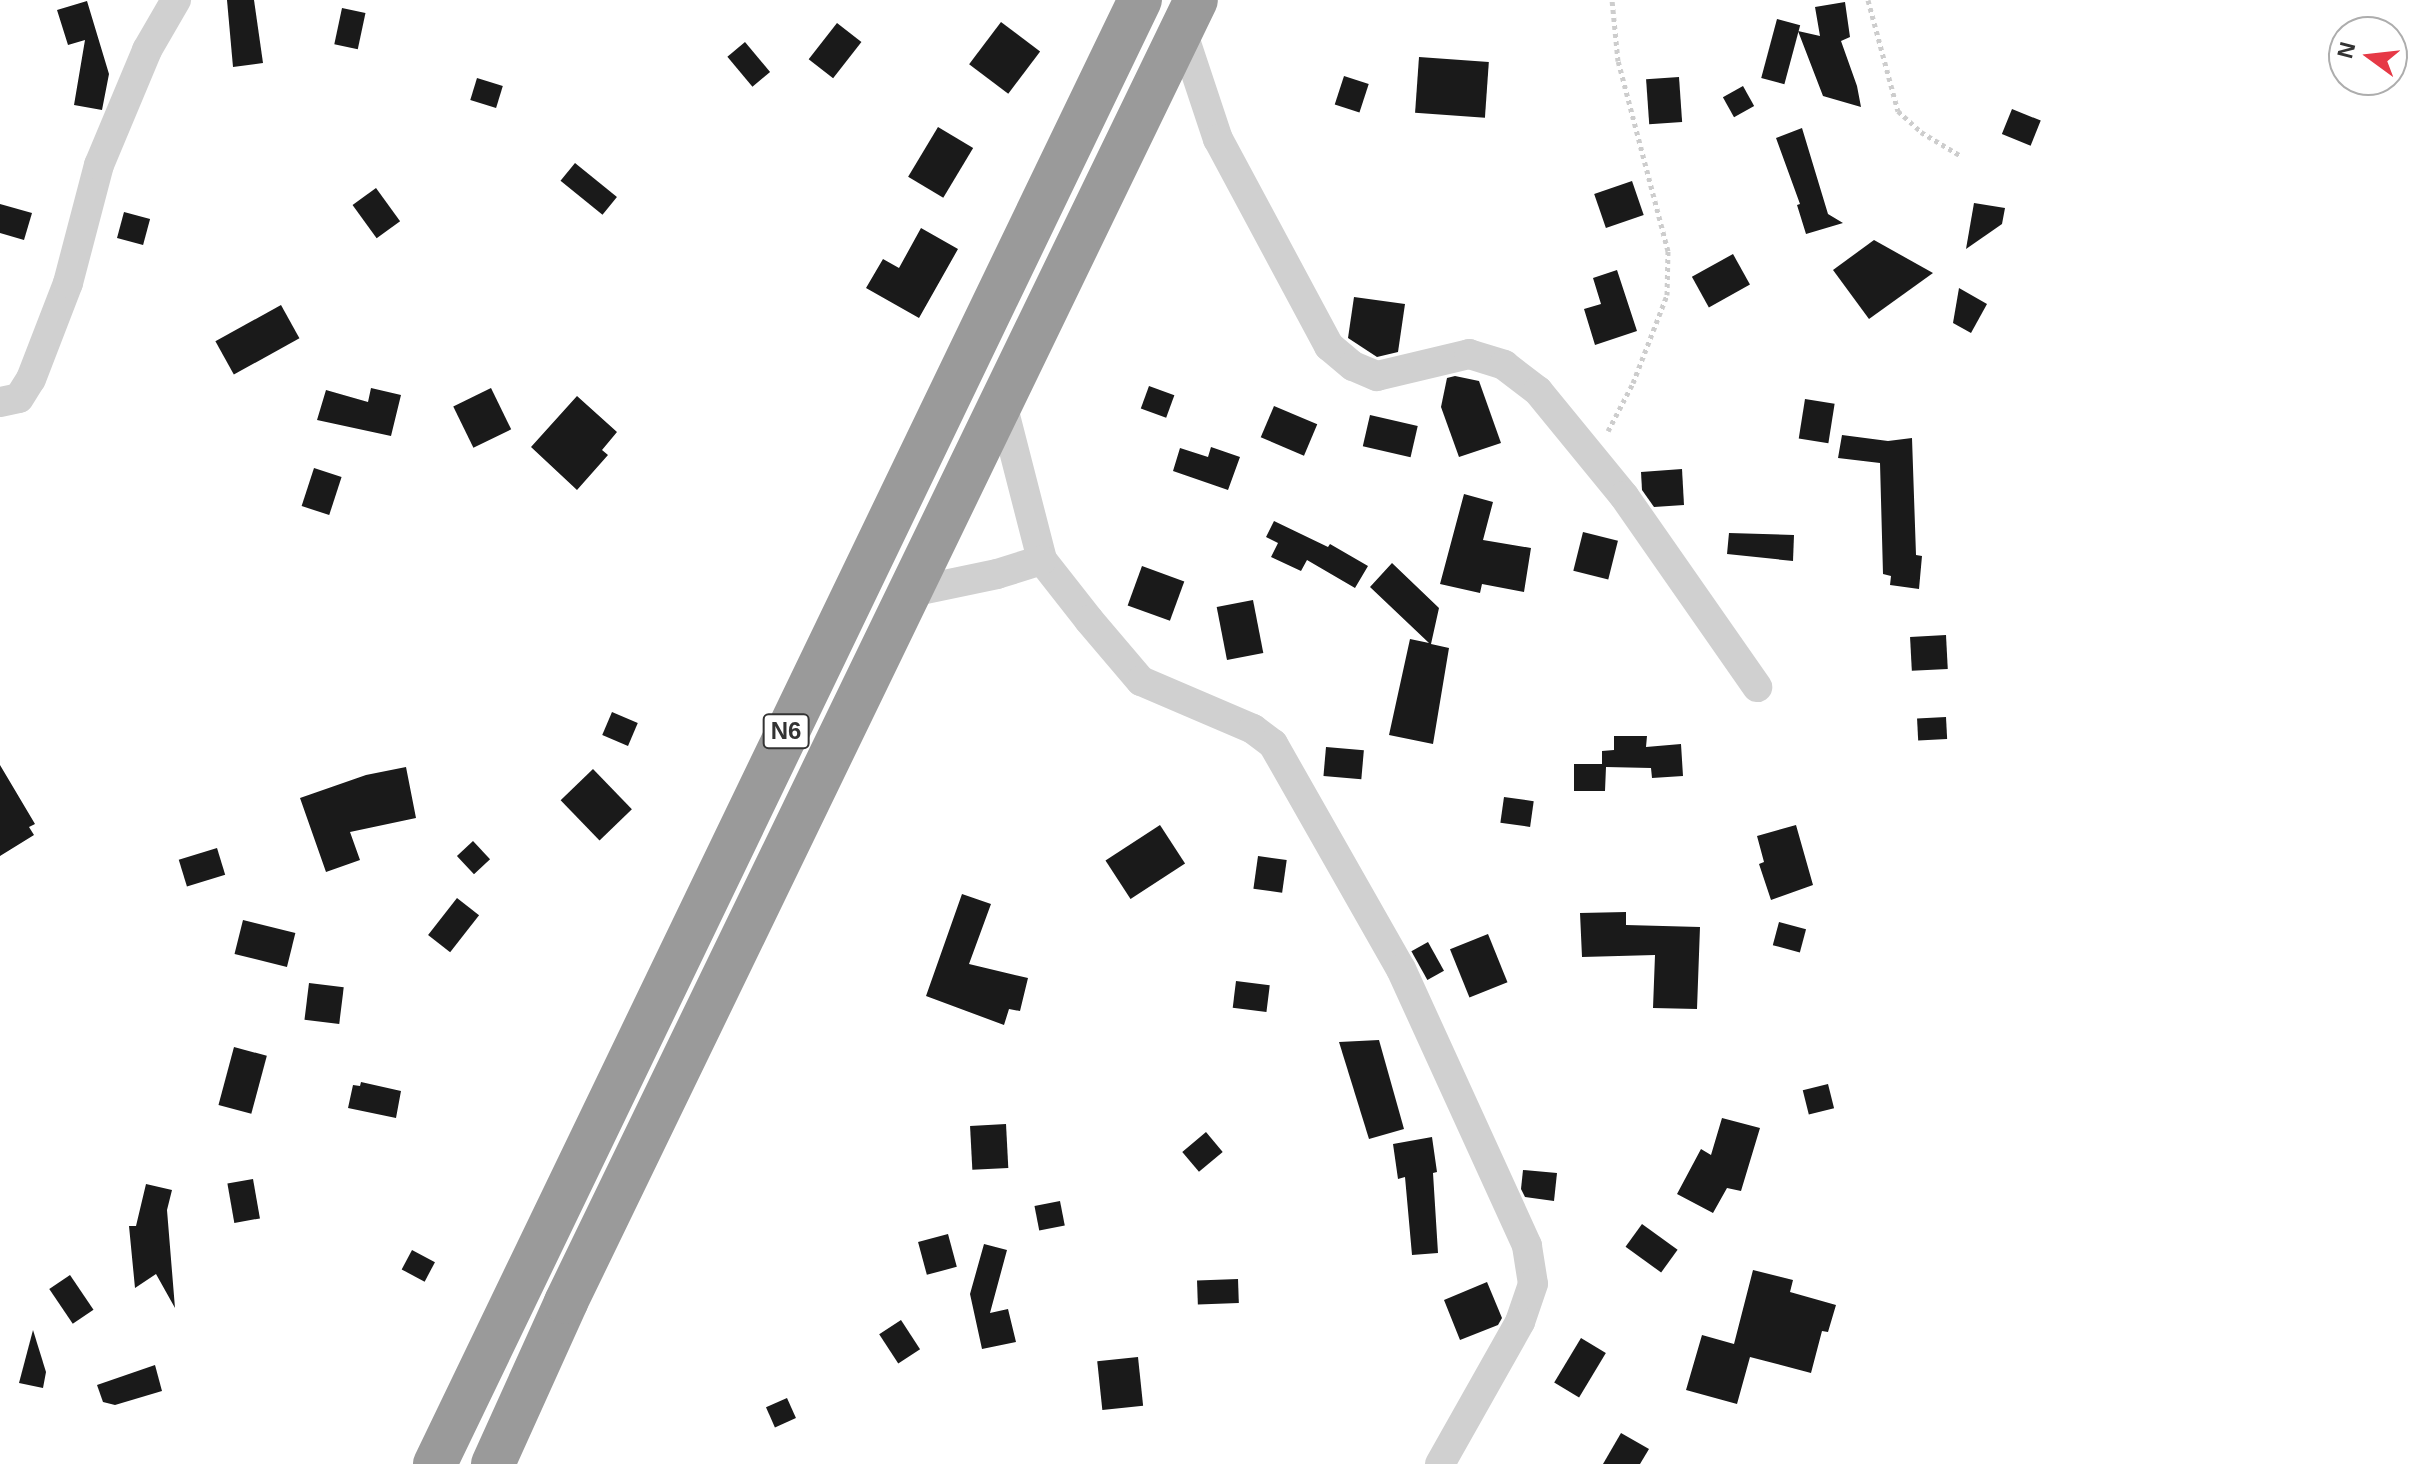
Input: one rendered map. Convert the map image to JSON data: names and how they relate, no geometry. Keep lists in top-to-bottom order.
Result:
{
  "streets": {
    "highway": ["N6"]
  },
  "north": "left"
}
